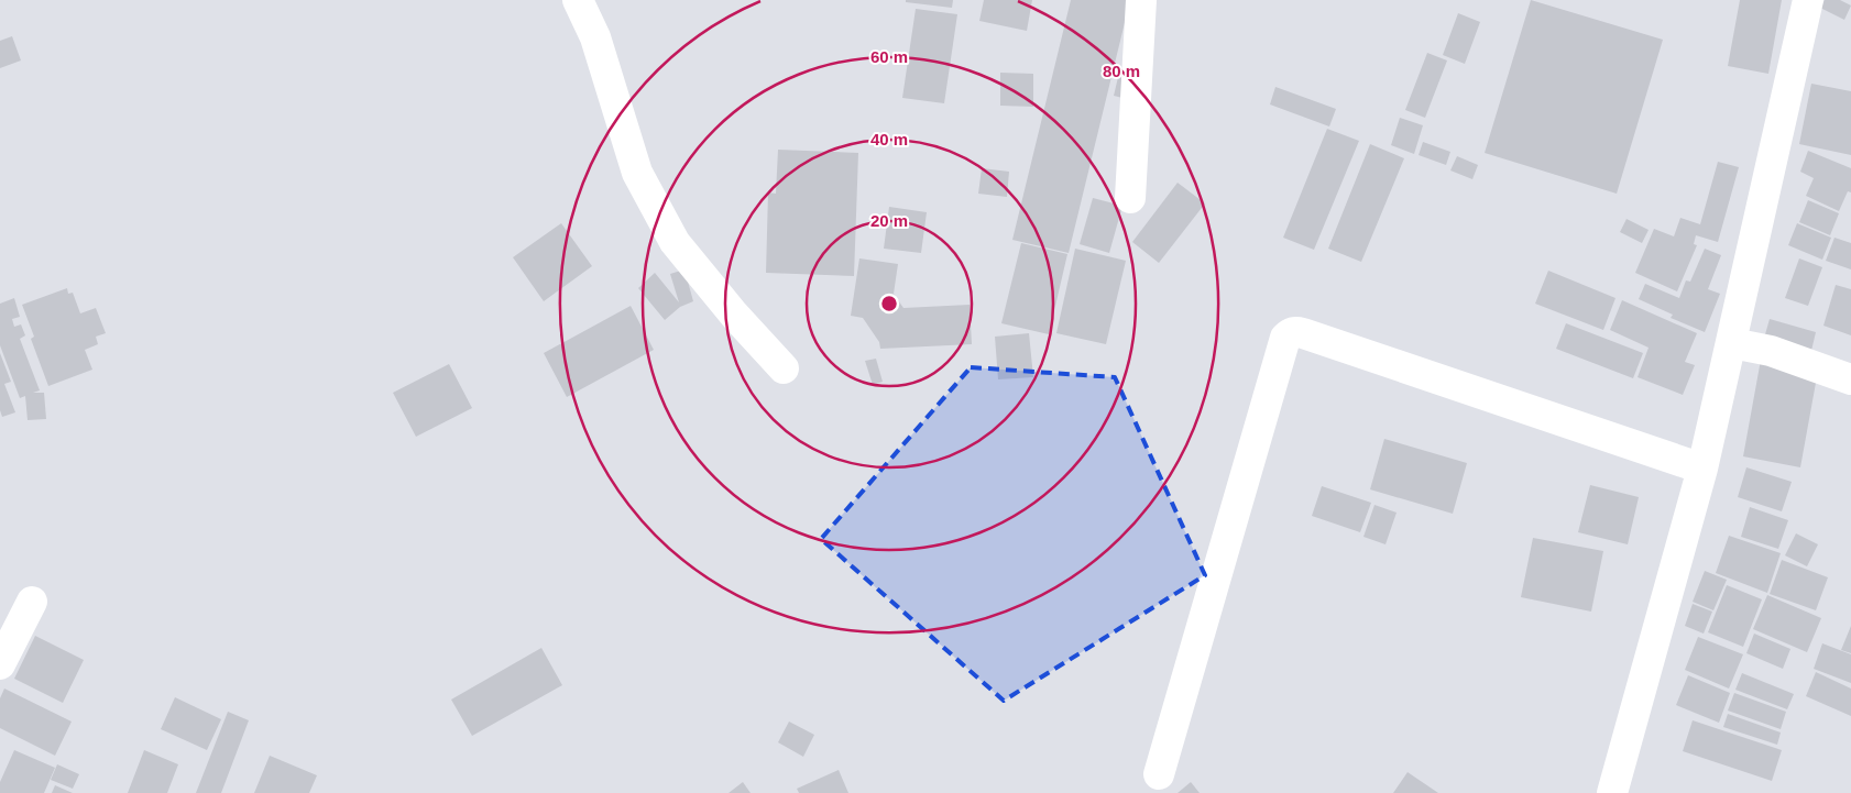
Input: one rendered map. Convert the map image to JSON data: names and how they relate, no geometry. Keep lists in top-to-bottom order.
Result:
{
  "rings": [
    "60 m",
    "80 m",
    "40 m",
    "20 m"
  ]
}
